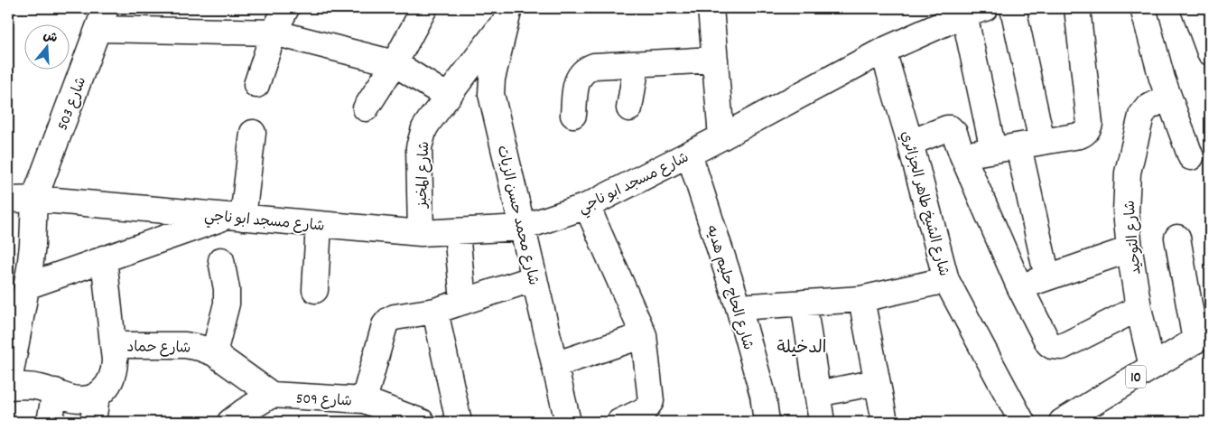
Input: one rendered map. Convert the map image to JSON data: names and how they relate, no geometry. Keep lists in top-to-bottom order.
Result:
{
  "streets": {
    "street": [
      "شارع 503",
      "شارع المخبز",
      "شارع مسجد ابو ناجي",
      "شارع الشيخ طاهر الجزائري",
      "شارع محمد حسن الزيات",
      "شارع التوحيد",
      "شارع الحاج حليم هديه",
      "شارع حماد",
      "10",
      "شارع 509"
    ]
  },
  "crossings": [
    ["شارع 503", "شارع مسجد ابو ناجي"],
    ["شارع المخبز", "شارع مسجد ابو ناجي"],
    ["شارع المخبز", "شارع محمد حسن الزيات"],
    ["شارع مسجد ابو ناجي", "شارع الشيخ طاهر الجزائري"],
    ["شارع مسجد ابو ناجي", "شارع محمد حسن الزيات"],
    ["شارع مسجد ابو ناجي", "شارع الحاج حليم هديه"],
    ["شارع التوحيد", "10"],
    ["شارع حماد", "شارع 509"]
  ],
  "districts": ["الدخيلة"],
  "north": "top"
}
